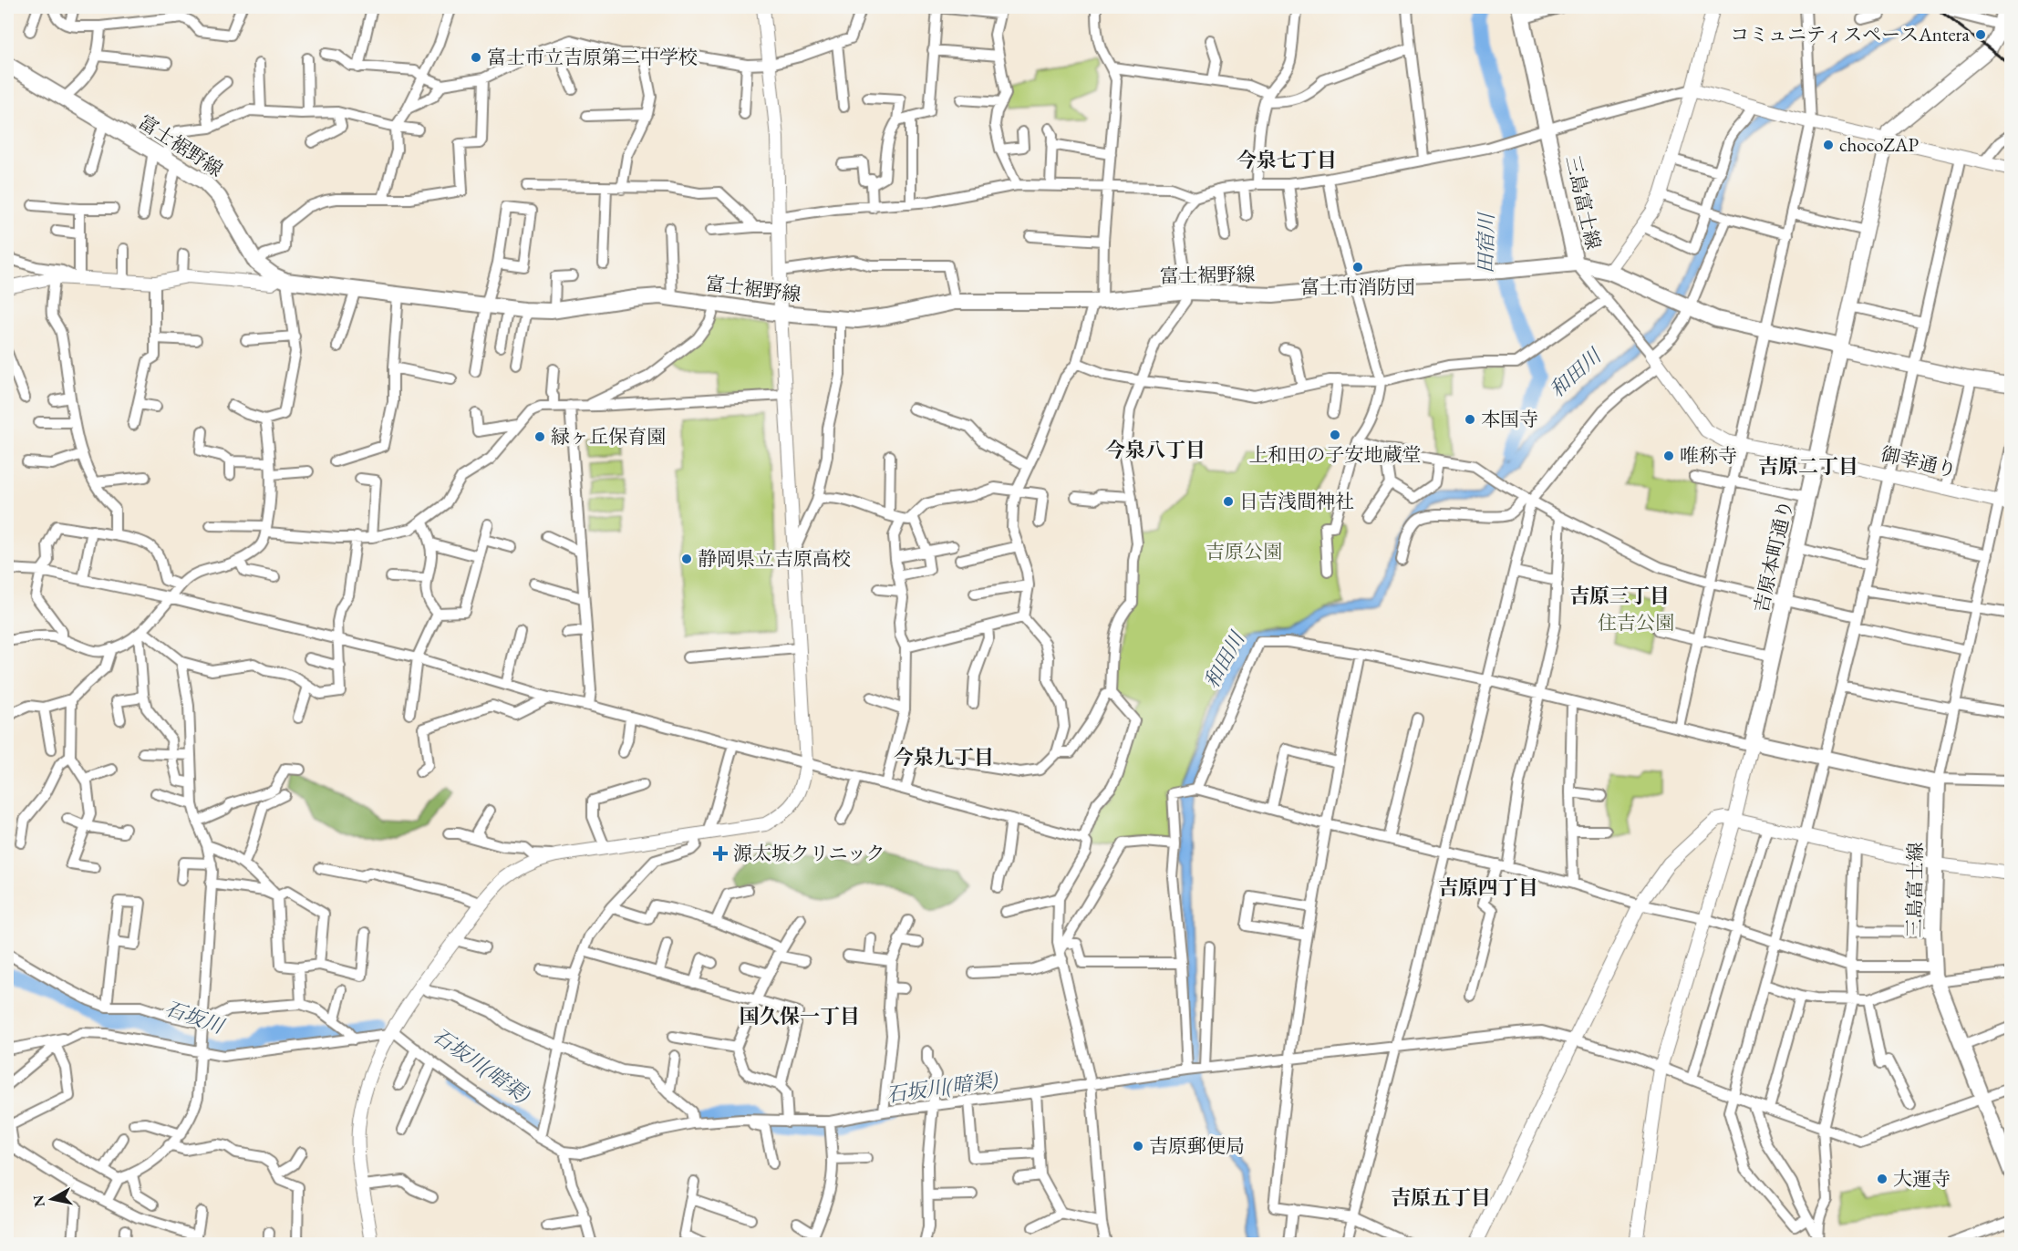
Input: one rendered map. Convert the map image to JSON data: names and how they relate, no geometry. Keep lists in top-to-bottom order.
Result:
{
  "streets": {
    "main road": ["富士裾野線", "三島富士線", "吉原本町通り"],
    "street": ["御幸通り"]
  },
  "crossings": [
    ["富士裾野線", "三島富士線"],
    ["三島富士線", "吉原本町通り"],
    ["御幸通り", "吉原本町通り"]
  ],
  "districts": [
    "今泉七丁目",
    "今泉八丁目",
    "吉原二丁目",
    "吉原三丁目",
    "今泉九丁目",
    "吉原四丁目",
    "国久保一丁目",
    "吉原五丁目"
  ],
  "water": [
    "田宿川",
    "和田川",
    "石坂川",
    "石坂川(暗渠)"
  ],
  "parks": ["吉原公園", "住吉公園"],
  "places": {
    "other": [
      "コミュニティスペースAntera",
      "富士市立吉原第二中学校",
      "chocoZAP",
      "富士市消防団",
      "本国寺",
      "上和田の子安地蔵堂",
      "緑ヶ丘保育園",
      "唯称寺",
      "日吉浅間神社",
      "静岡県立吉原高校",
      "吉原郵便局",
      "大運寺"
    ],
    "health": ["源太坂クリニック"]
  },
  "north": "left"
}
